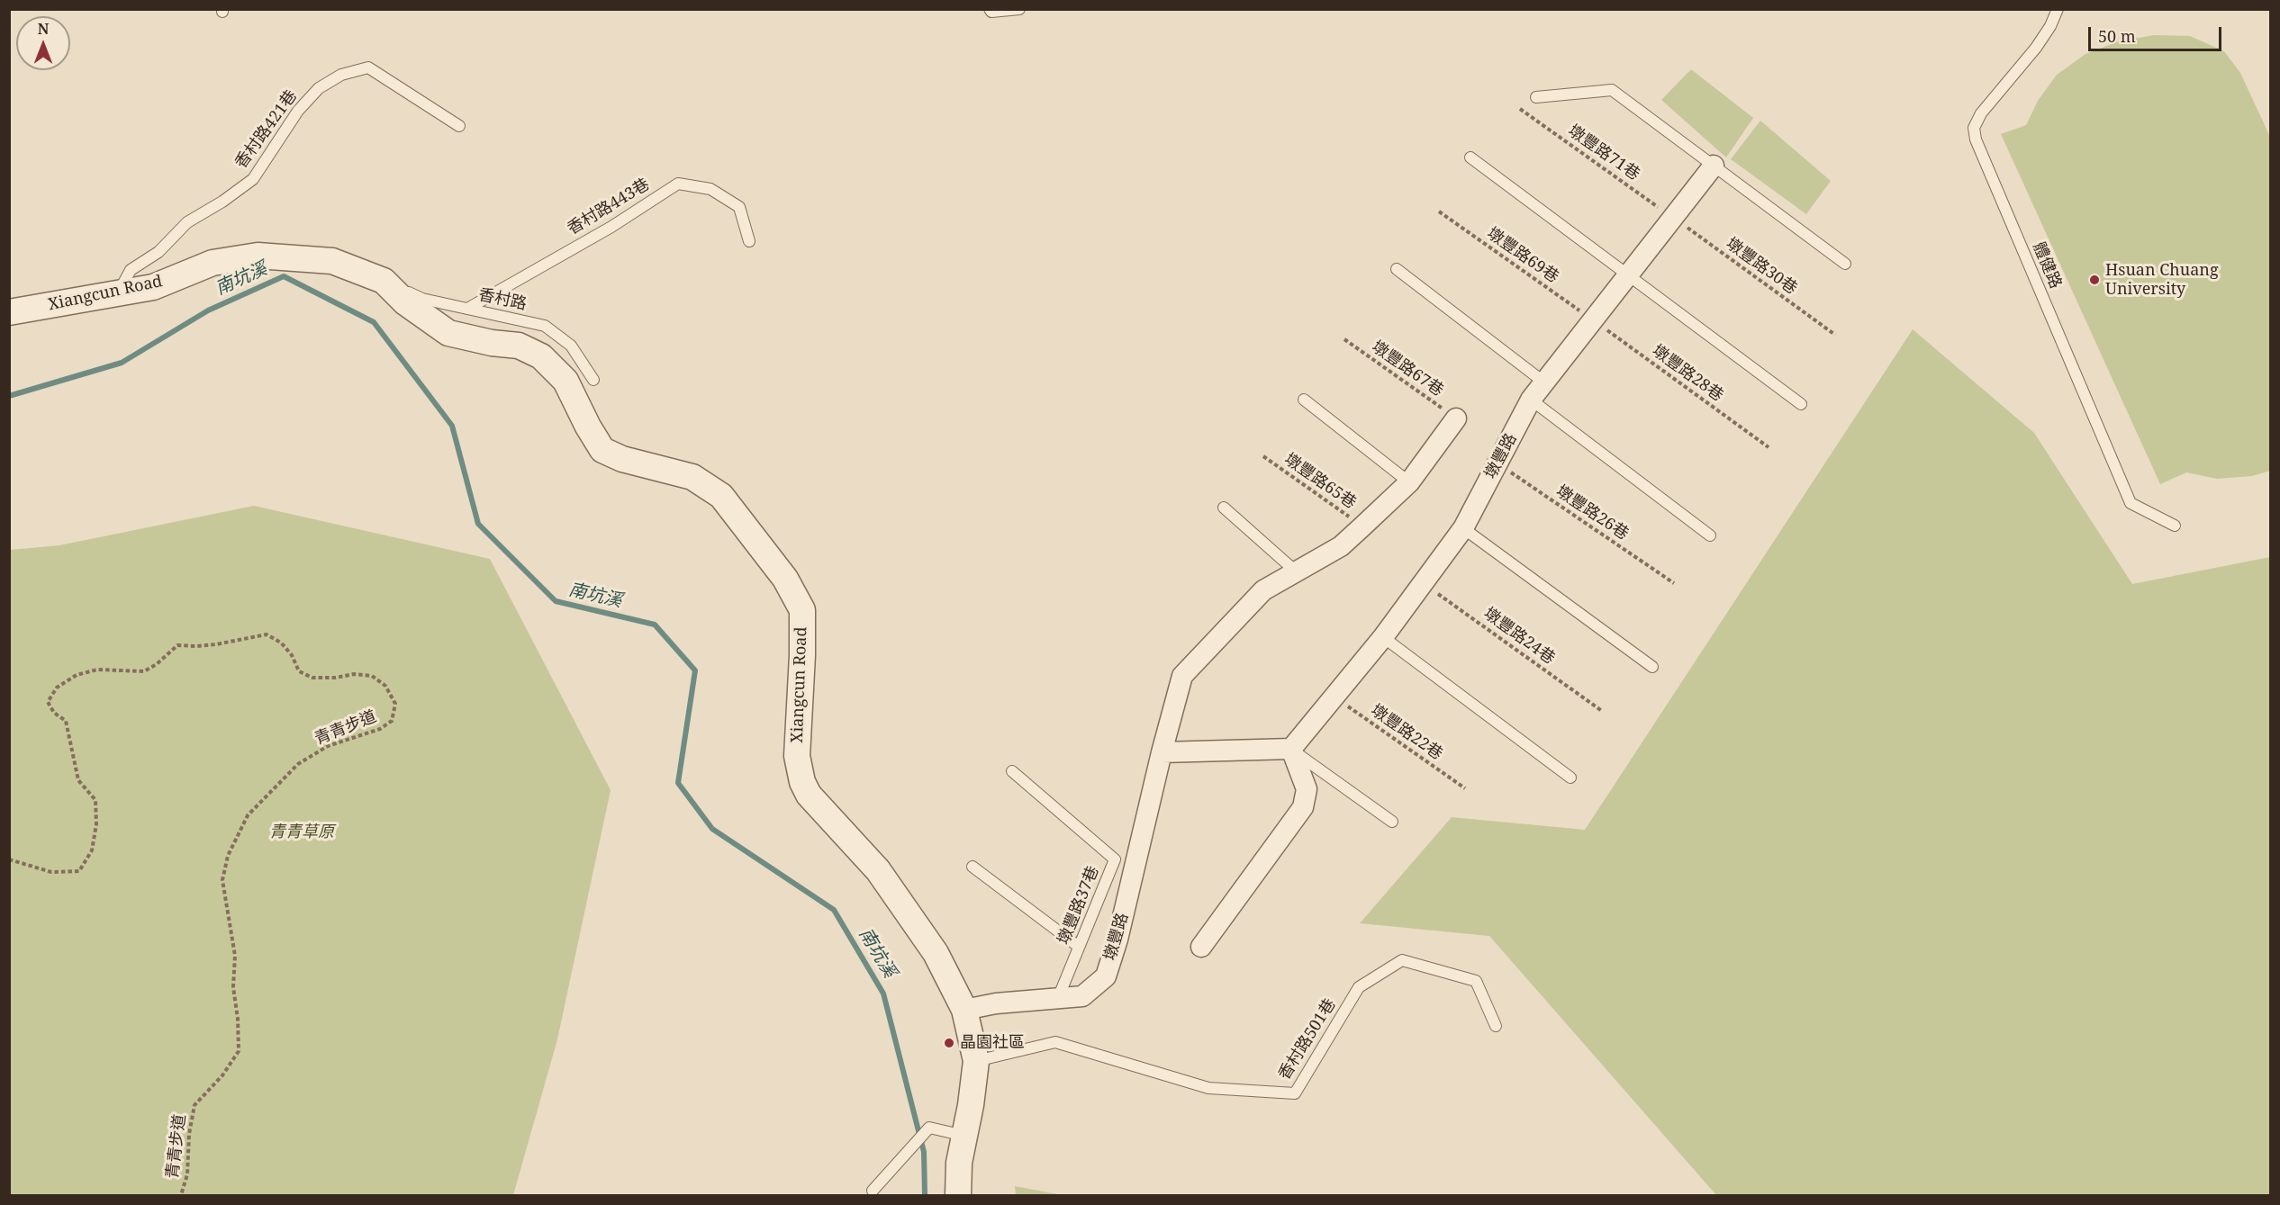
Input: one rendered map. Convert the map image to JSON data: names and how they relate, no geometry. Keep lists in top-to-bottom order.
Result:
{
  "streets": {
    "street": ["Xiangcun Road", "墩豐路"],
    "lane": [
      "香村路421巷",
      "香村路443巷",
      "體健路",
      "香村路",
      "墩豐路37巷",
      "香村路501巷"
    ],
    "path": [
      "墩豐路71巷",
      "墩豐路69巷",
      "墩豐路30巷",
      "墩豐路67巷",
      "墩豐路28巷",
      "墩豐路65巷",
      "墩豐路26巷",
      "墩豐路24巷",
      "青青步道",
      "墩豐路22巷"
    ]
  },
  "crossings": [
    ["香村路421巷", "Xiangcun Road"],
    ["墩豐路71巷", "墩豐路30巷"],
    ["墩豐路71巷", "墩豐路"],
    ["香村路443巷", "香村路"],
    ["墩豐路69巷", "墩豐路28巷"],
    ["墩豐路69巷", "墩豐路"],
    ["墩豐路30巷", "墩豐路"],
    ["Xiangcun Road", "香村路"],
    ["Xiangcun Road", "墩豐路"],
    ["Xiangcun Road", "香村路501巷"],
    ["墩豐路67巷", "墩豐路"],
    ["墩豐路28巷", "墩豐路"],
    ["墩豐路", "墩豐路65巷"],
    ["墩豐路", "墩豐路26巷"],
    ["墩豐路", "墩豐路24巷"],
    ["墩豐路", "墩豐路22巷"],
    ["墩豐路", "墩豐路37巷"]
  ],
  "water": ["南坑溪"],
  "parks": ["青青草原"],
  "places": ["Hsuan Chuang University", "晶園社區"],
  "scale_bar": "50 m",
  "north": "top"
}
